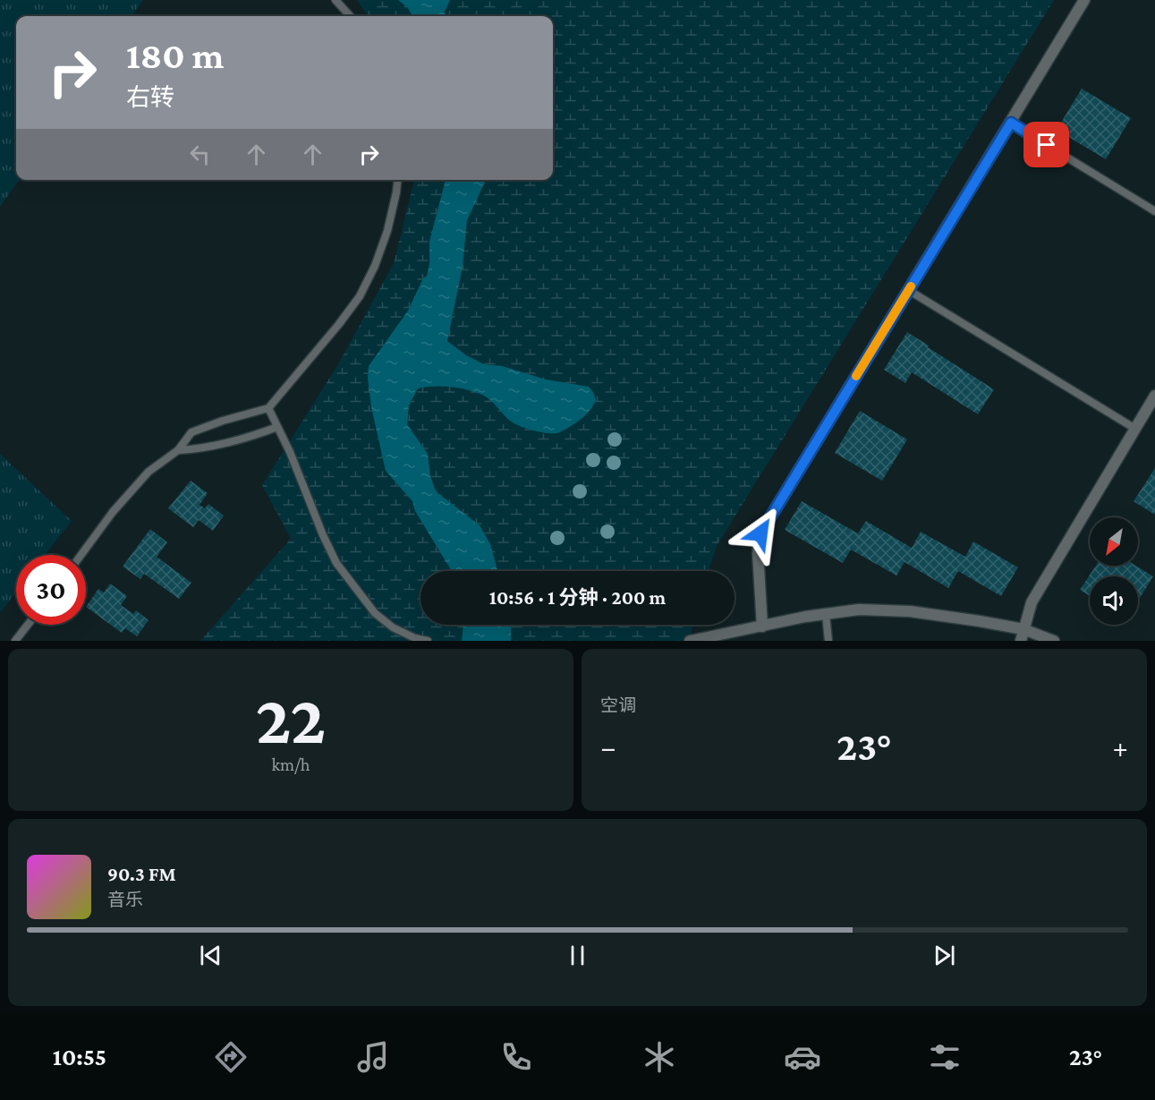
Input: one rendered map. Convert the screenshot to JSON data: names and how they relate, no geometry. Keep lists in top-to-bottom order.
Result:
{
  "north": "bottom left",
  "page": {
    "turn": ["180 m", "右转"],
    "limit": "30",
    "trip": "10:56 · 1 分钟 · 200 m",
    "tile": [
      ["22", "km/h"],
      "空调"
    ],
    "heat": ["−", "23°", "+"],
    "song": ["90.3 FM", "音乐"],
    "tabs": ["10:55", "23°"]
  }
}
